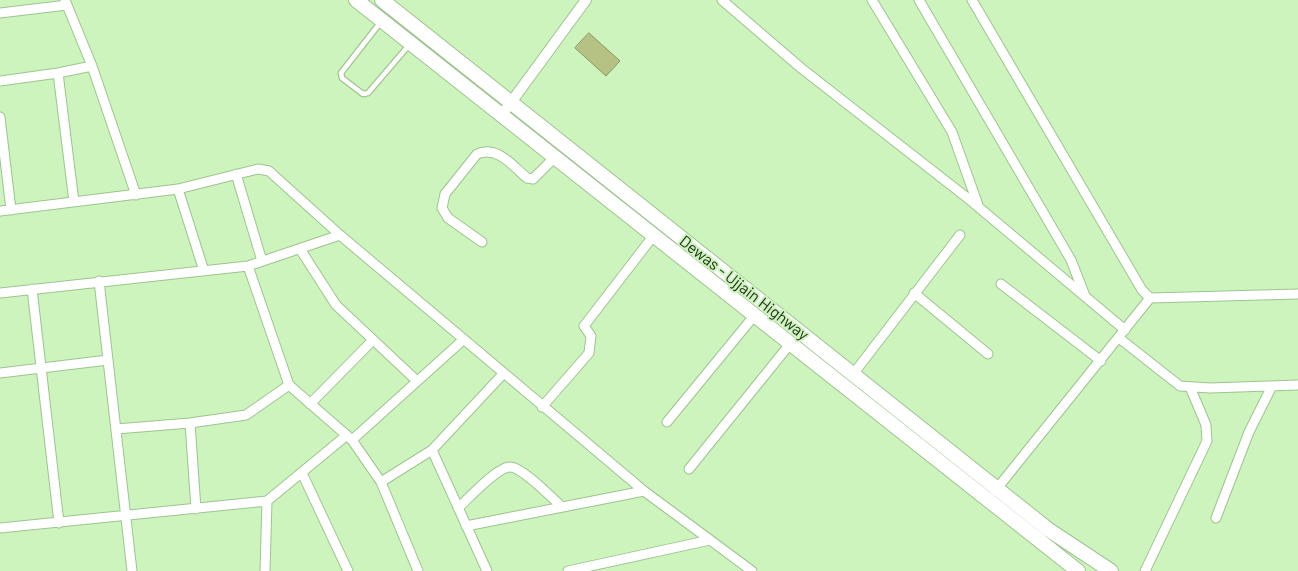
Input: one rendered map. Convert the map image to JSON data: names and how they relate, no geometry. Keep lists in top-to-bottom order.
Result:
{
  "streets": {
    "main road": ["Dewas - Ujjain Highway"]
  }
}
